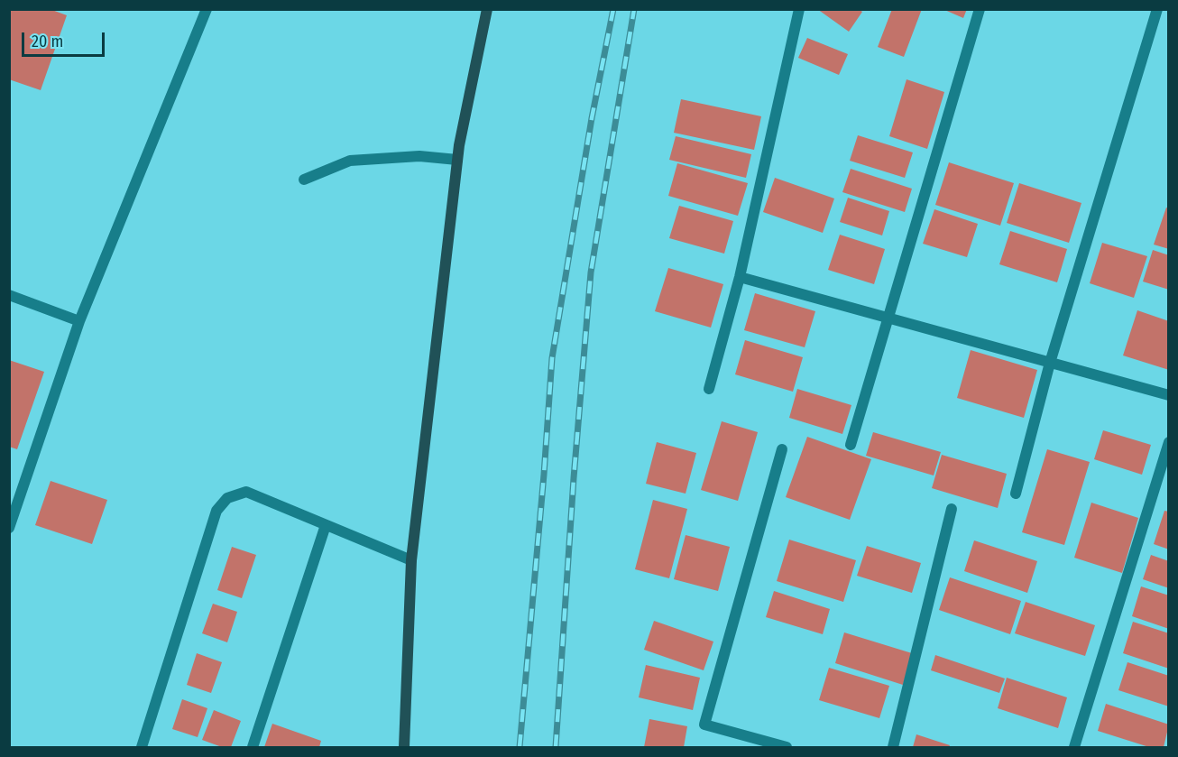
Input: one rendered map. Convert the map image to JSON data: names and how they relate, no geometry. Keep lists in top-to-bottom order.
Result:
{
  "scale_bar": "20 m"
}
